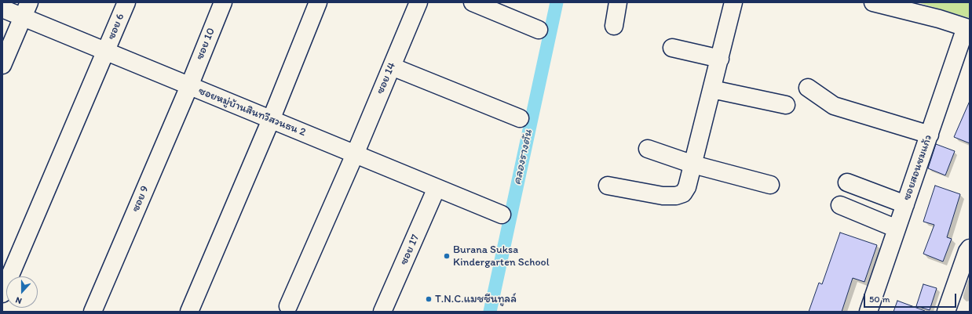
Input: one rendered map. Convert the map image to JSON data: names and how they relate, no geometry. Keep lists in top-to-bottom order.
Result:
{
  "streets": {
    "street": [
      "ซอย 6",
      "ซอย 10",
      "ซอย 14",
      "ซอยหมู่บ้านสินทวีสวนธน 2",
      "ซอยสอนชมแก้ว",
      "ซอย 9",
      "ซอย 17"
    ]
  },
  "crossings": [
    ["ซอย 6", "ซอยหมู่บ้านสินทวีสวนธน 2"],
    ["ซอย 10", "ซอยหมู่บ้านสินทวีสวนธน 2"],
    ["ซอย 10", "ซอย 9"],
    ["ซอย 14", "ซอยหมู่บ้านสินทวีสวนธน 2"],
    ["ซอยหมู่บ้านสินทวีสวนธน 2", "ซอย 9"],
    ["ซอยหมู่บ้านสินทวีสวนธน 2", "ซอย 17"]
  ],
  "water": ["คลองรางตัน"],
  "places": ["Burana Suksa Kindergarten School", "T.N.C.แมชชีนทูลล์"],
  "scale_bar": "50 m",
  "north": "bottom"
}
